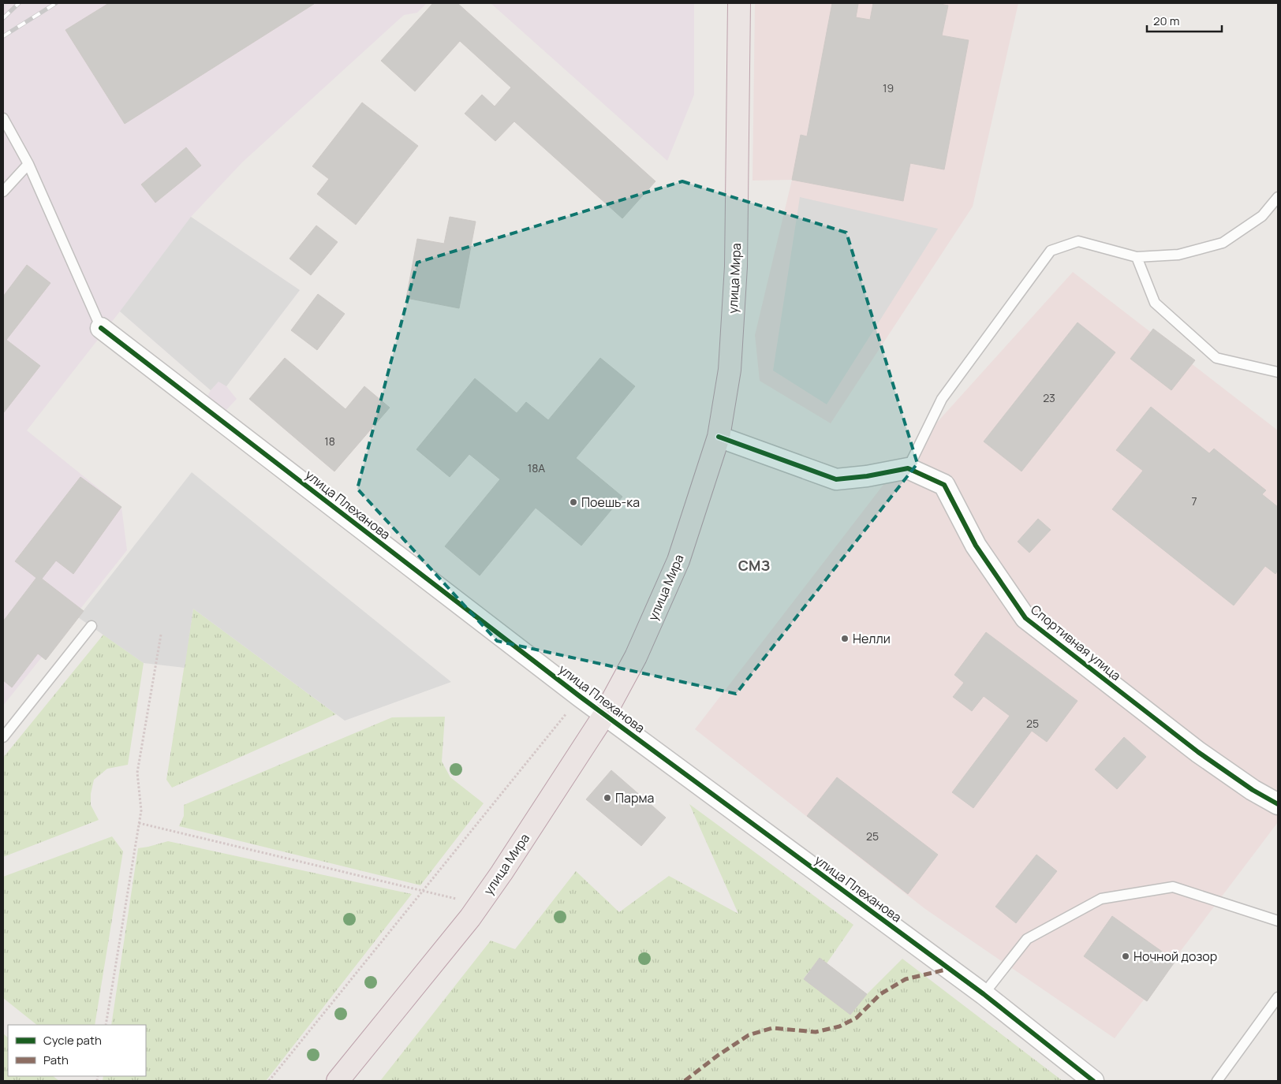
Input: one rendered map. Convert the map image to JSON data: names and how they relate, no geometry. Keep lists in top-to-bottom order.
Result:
{
  "streets": {
    "highway": ["улица Мира"],
    "street": ["улица Плеханова", "Спортивная улица"]
  },
  "crossings": [
    ["улица Мира", "улица Плеханова"]
  ],
  "districts": ["СМЗ"],
  "places": [
    "Поешь-ка",
    "Нелли",
    "Парма",
    "Ночной дозор"
  ],
  "house_numbers": [
    "19",
    "23",
    "18",
    "18А",
    "7",
    "25",
    "25"
  ],
  "legend": ["Cycle path", "Path"],
  "scale_bar": "20 m"
}
